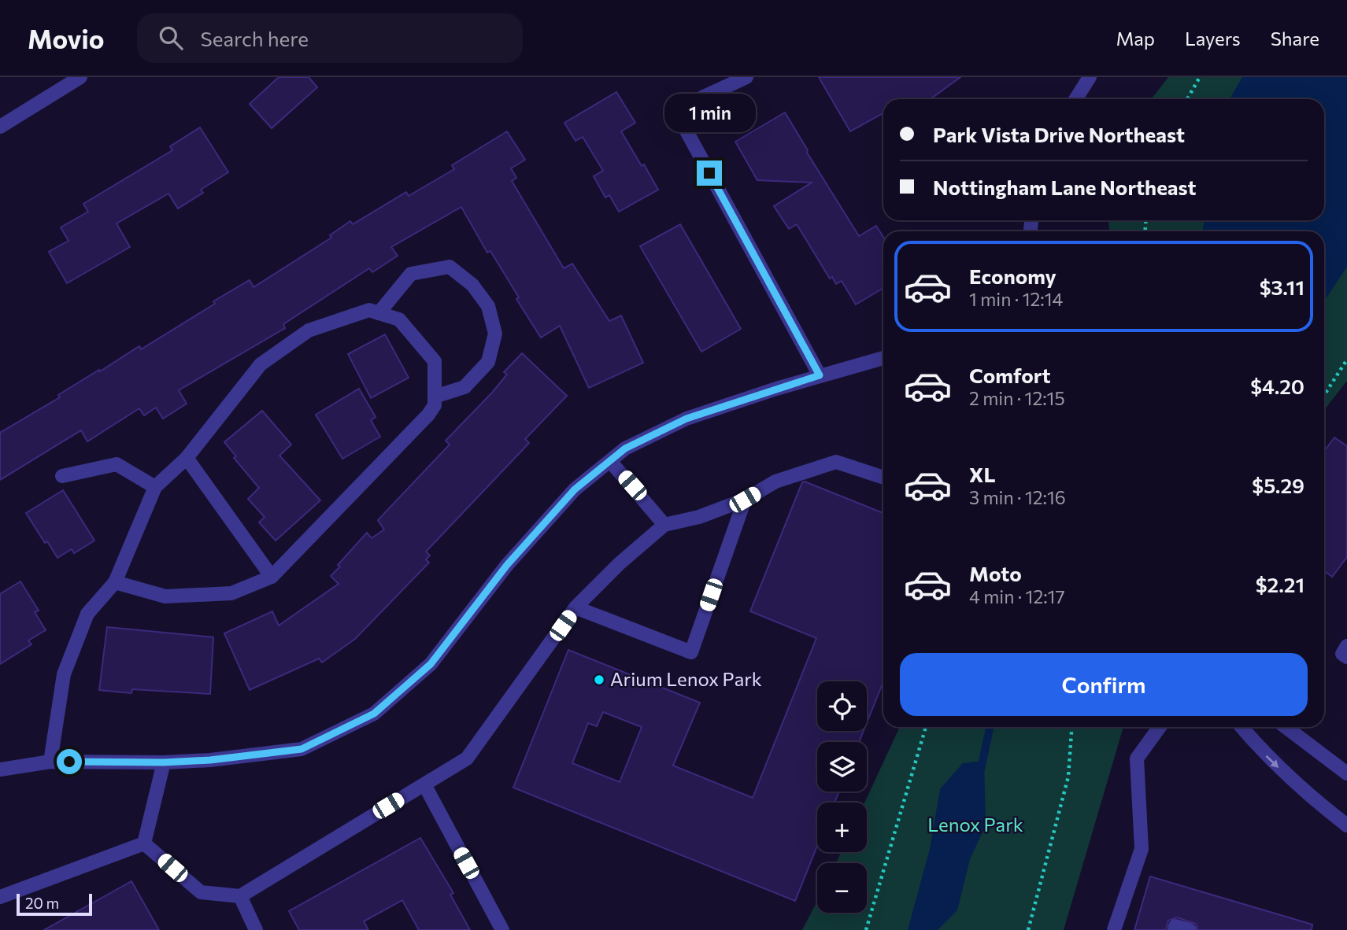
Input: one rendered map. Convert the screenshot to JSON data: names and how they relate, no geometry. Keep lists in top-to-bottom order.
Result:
{
  "parks": ["Lenox Park"],
  "places": ["Arium Lenox Park"],
  "scale_bar": "20 m",
  "page": {
    "header": "Movio",
    "search": "Search here",
    "nav": ["Map", "Layers", "Share"],
    "bubble": "1 min",
    "banner": ["Park Vista Drive Northeast", "Nottingham Lane Northeast"],
    "list": [
      {
        "name": "Economy",
        "note": "1 min · 12:14",
        "value": "$3.11"
      },
      {
        "name": "Comfort",
        "note": "2 min · 12:15",
        "value": "$4.20"
      },
      {
        "name": "XL",
        "note": "3 min · 12:16",
        "value": "$5.29"
      },
      {
        "name": "Moto",
        "note": "4 min · 12:17",
        "value": "$2.21"
      }
    ],
    "buttons": "Confirm",
    "map_buttons": ["+", "−"],
    "scale": "20 m"
  }
}
